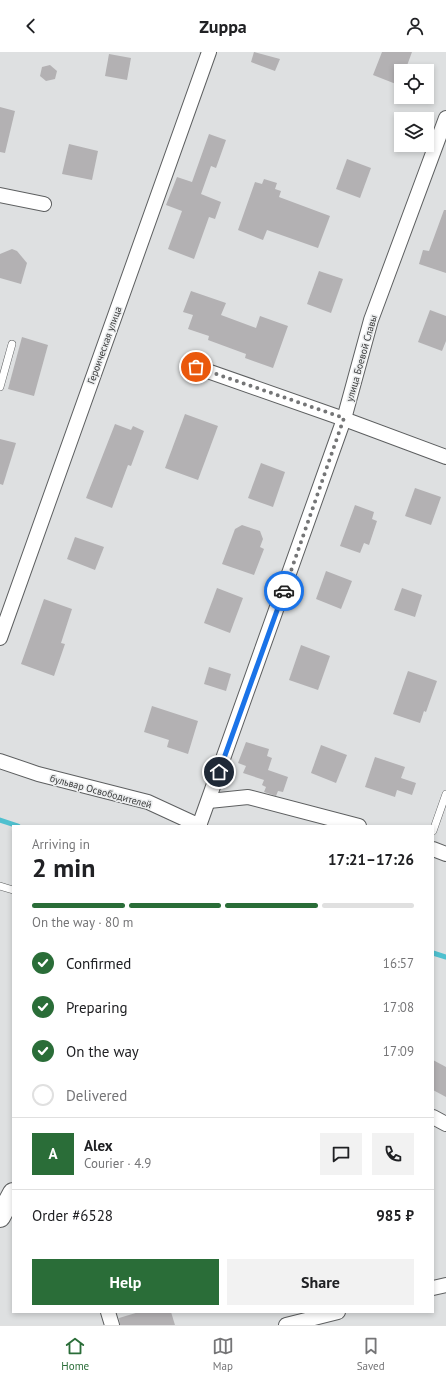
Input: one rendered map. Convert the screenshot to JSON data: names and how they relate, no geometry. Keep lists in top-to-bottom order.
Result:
{
  "streets": {
    "street": ["Героическая улица", "улица Боевой Славы", "бульвар Освободителей"]
  },
  "page": {
    "header": "Zuppa",
    "heading": ["2 min", "Arriving in", "17:21–17:26"],
    "panel": [
      "Alex",
      "Courier · 4.9",
      "Order #6528",
      "985 ₽"
    ],
    "bar": "On the way · 80 m",
    "list": [
      ["Confirmed", "16:57"],
      ["Preparing", "17:08"],
      ["On the way", "17:09"],
      "Delivered"
    ],
    "round": "A",
    "buttons": ["Help", "Share"],
    "tabs": ["Home", "Map", "Saved"]
  }
}
